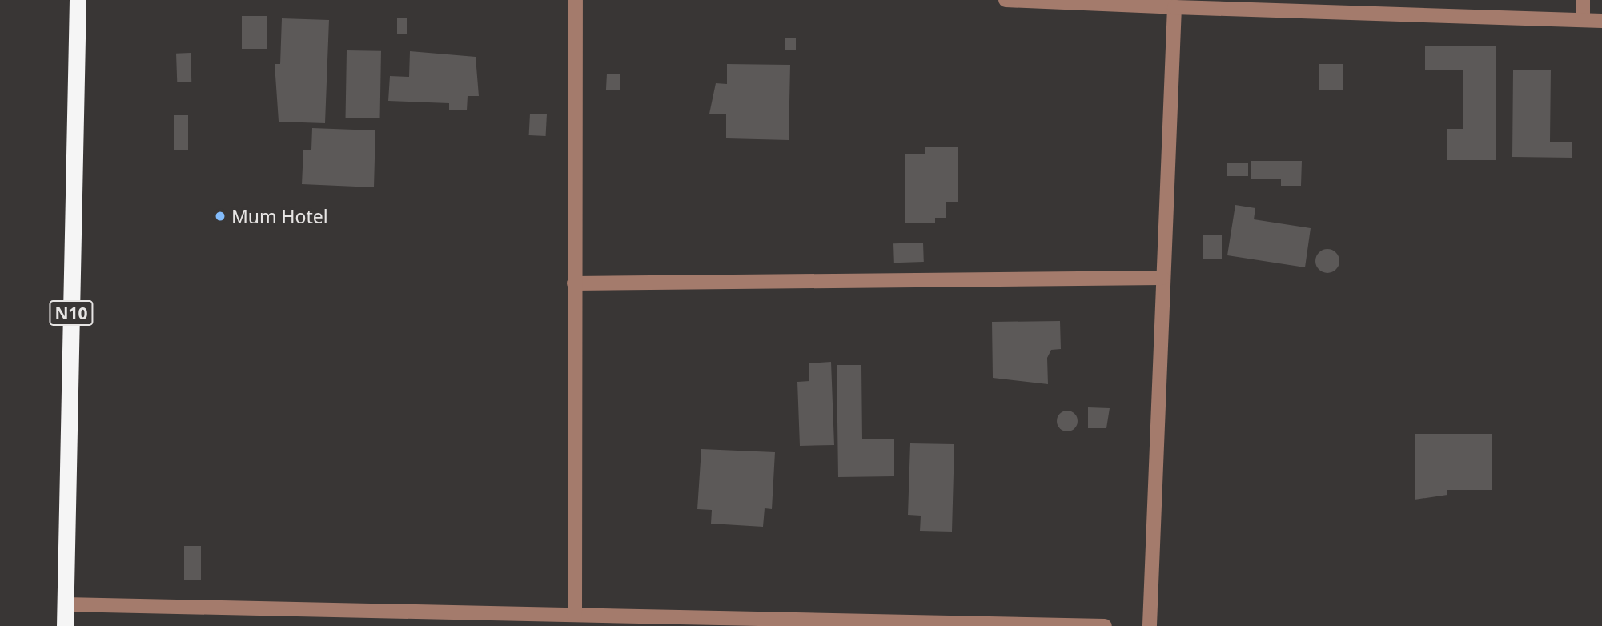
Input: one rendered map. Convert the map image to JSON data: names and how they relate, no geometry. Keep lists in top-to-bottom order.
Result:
{
  "streets": {
    "highway": ["N10"]
  },
  "places": ["Mum Hotel"]
}
